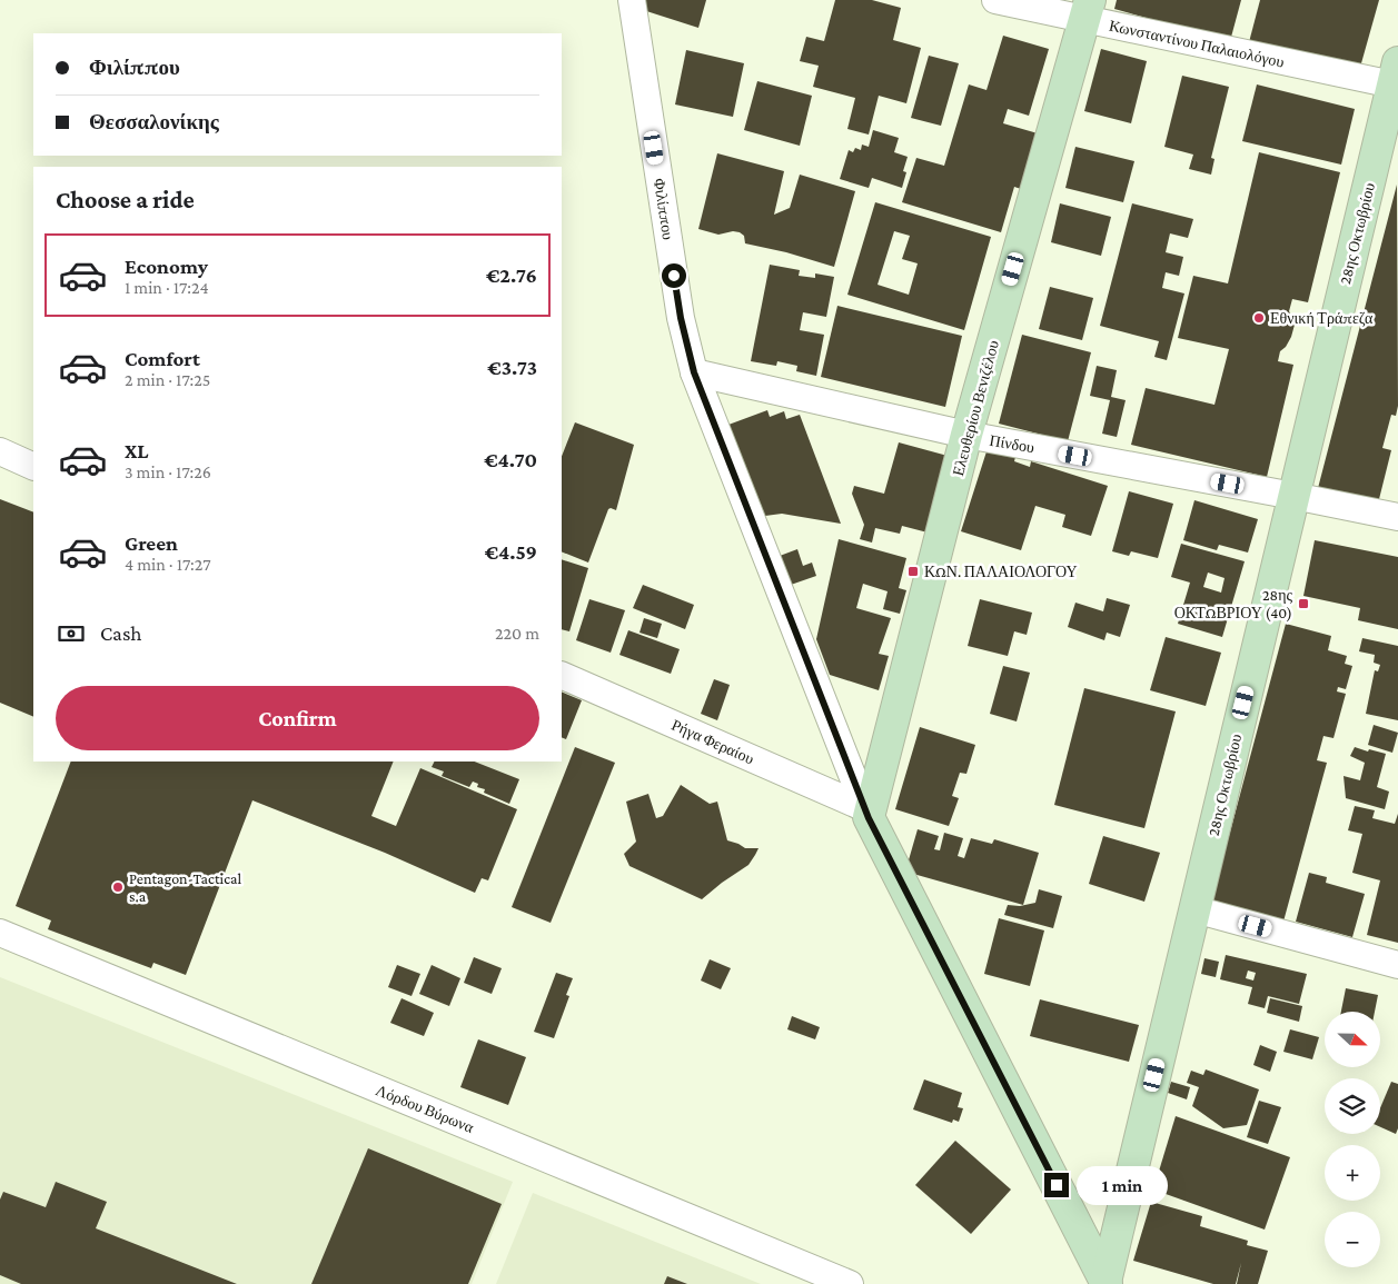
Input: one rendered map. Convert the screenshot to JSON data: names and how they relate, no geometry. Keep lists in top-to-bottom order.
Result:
{
  "streets": {
    "main road": ["28ης Οκτωβρίου", "Ελευθερίου Βενιζέλου"],
    "street": [
      "Κωνσταντίνου Παλαιολόγου",
      "Φιλίππου",
      "Πίνδου",
      "Ρήγα Φεραίου",
      "Λόρδου Βύρωνα"
    ]
  },
  "crossings": [
    ["Κωνσταντίνου Παλαιολόγου", "28ης Οκτωβρίου"],
    ["Κωνσταντίνου Παλαιολόγου", "Ελευθερίου Βενιζέλου"],
    ["Φιλίππου", "Ελευθερίου Βενιζέλου"],
    ["Φιλίππου", "Πίνδου"],
    ["Φιλίππου", "Ρήγα Φεραίου"],
    ["28ης Οκτωβρίου", "Πίνδου"],
    ["Ελευθερίου Βενιζέλου", "Πίνδου"],
    ["Ελευθερίου Βενιζέλου", "Ρήγα Φεραίου"]
  ],
  "places": {
    "other": ["Εθνική Τράπεζα", "Pentagon-Tactical s.a"],
    "transit": ["ΚΩΝ. ΠΑΛΑΙΟΛΟΓΟΥ", "28ης ΟΚΤΩΒΡΙΟΥ (40)"]
  },
  "north": "right",
  "page": {
    "banner": ["Φιλίππου", "Θεσσαλονίκης"],
    "heading": "Choose a ride",
    "list": [
      {
        "name": "Economy",
        "note": "1 min · 17:24",
        "value": "€2.76"
      },
      {
        "name": "Comfort",
        "note": "2 min · 17:25",
        "value": "€3.73"
      },
      {
        "name": "XL",
        "note": "3 min · 17:26",
        "value": "€4.70"
      },
      {
        "name": "Green",
        "note": "4 min · 17:27",
        "value": "€4.59"
      }
    ],
    "pay": ["Cash", "220 m"],
    "buttons": "Confirm",
    "map_buttons": ["+", "−"],
    "bubble": "1 min"
  }
}
